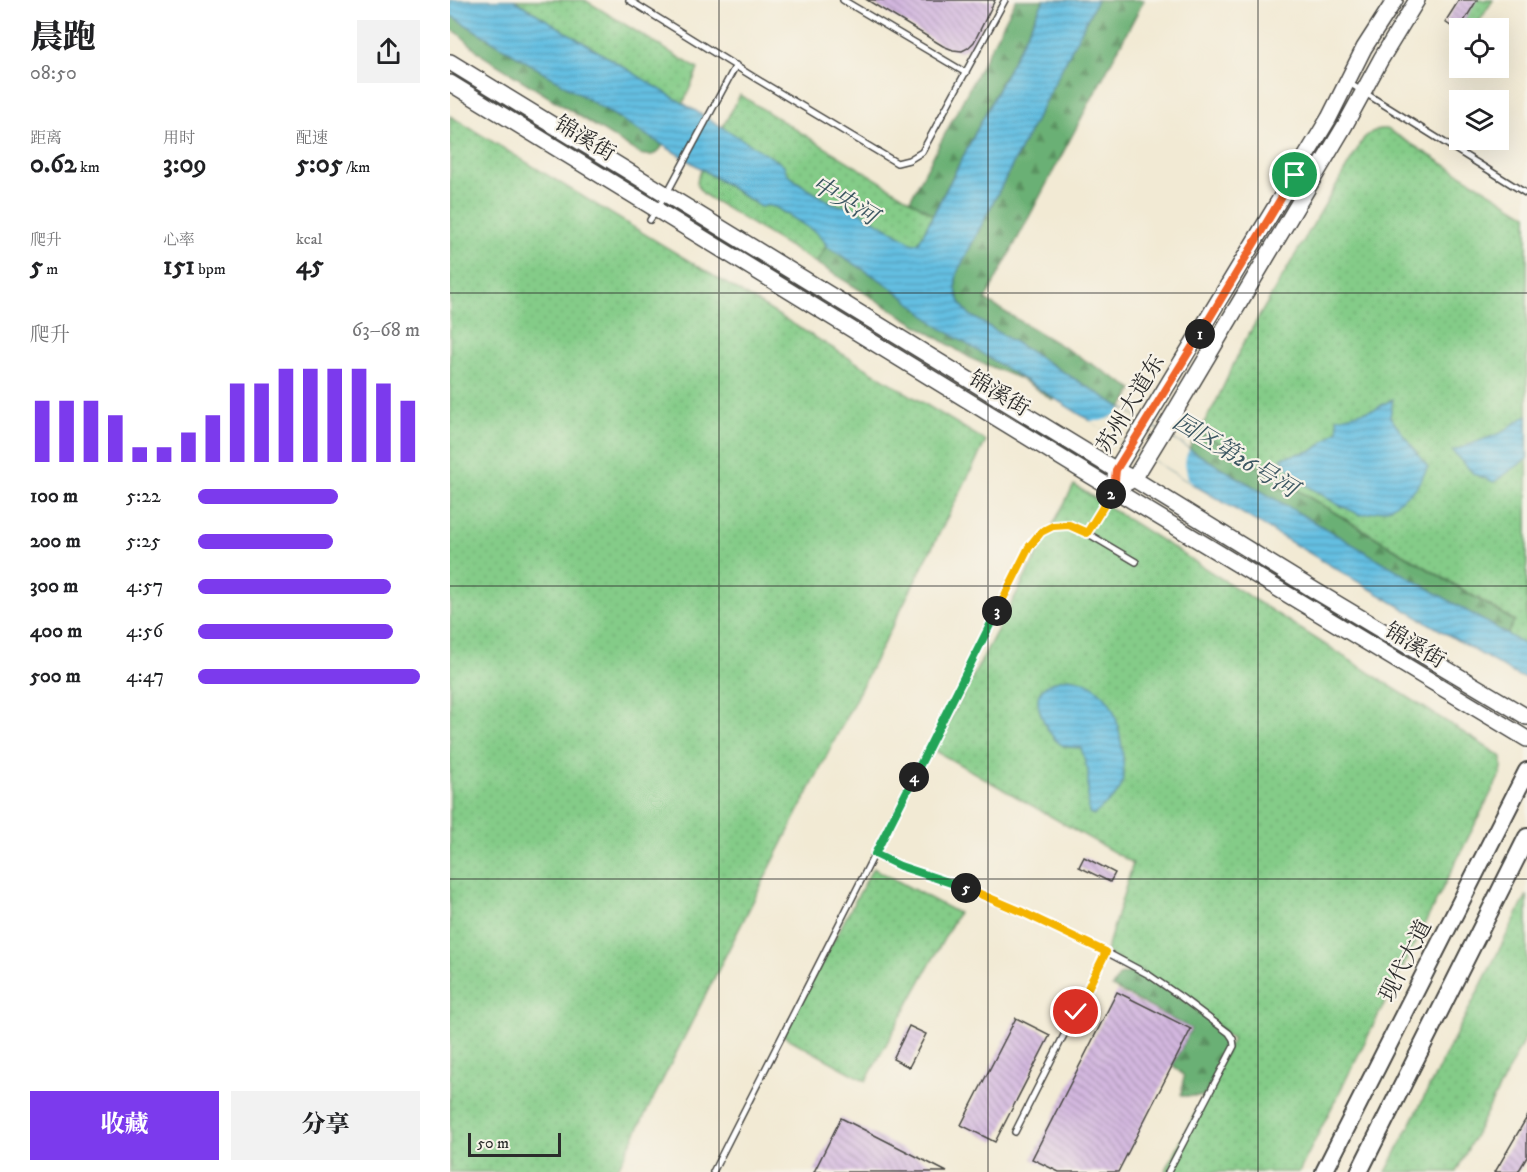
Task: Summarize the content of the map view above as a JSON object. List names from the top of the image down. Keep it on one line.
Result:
{"streets":{"main road":["锦溪街","苏州大道东","现代大道"]},"crossings":[["锦溪街","苏州大道东"]],"water":["中央河","园区第26号河"],"scale_bar":"50 m","page":{"heading":["晨跑","08:50"],"stats":[["距离","0.62 km"],["用时","3:09"],["配速","5:05 /km"],["爬升","5 m"],["心率","151 bpm"],["kcal","45"]],"chart":["爬升","63–68 m"],"pins":["1","2","3","4","5"],"list":[{"name":"100 m","note":"5:22"},{"name":"200 m","note":"5:25"},{"name":"300 m","note":"4:57"},{"name":"400 m","note":"4:56"},{"name":"500 m","note":"4:47"}],"buttons":["收藏","分享"],"scale":"50 m"}}
